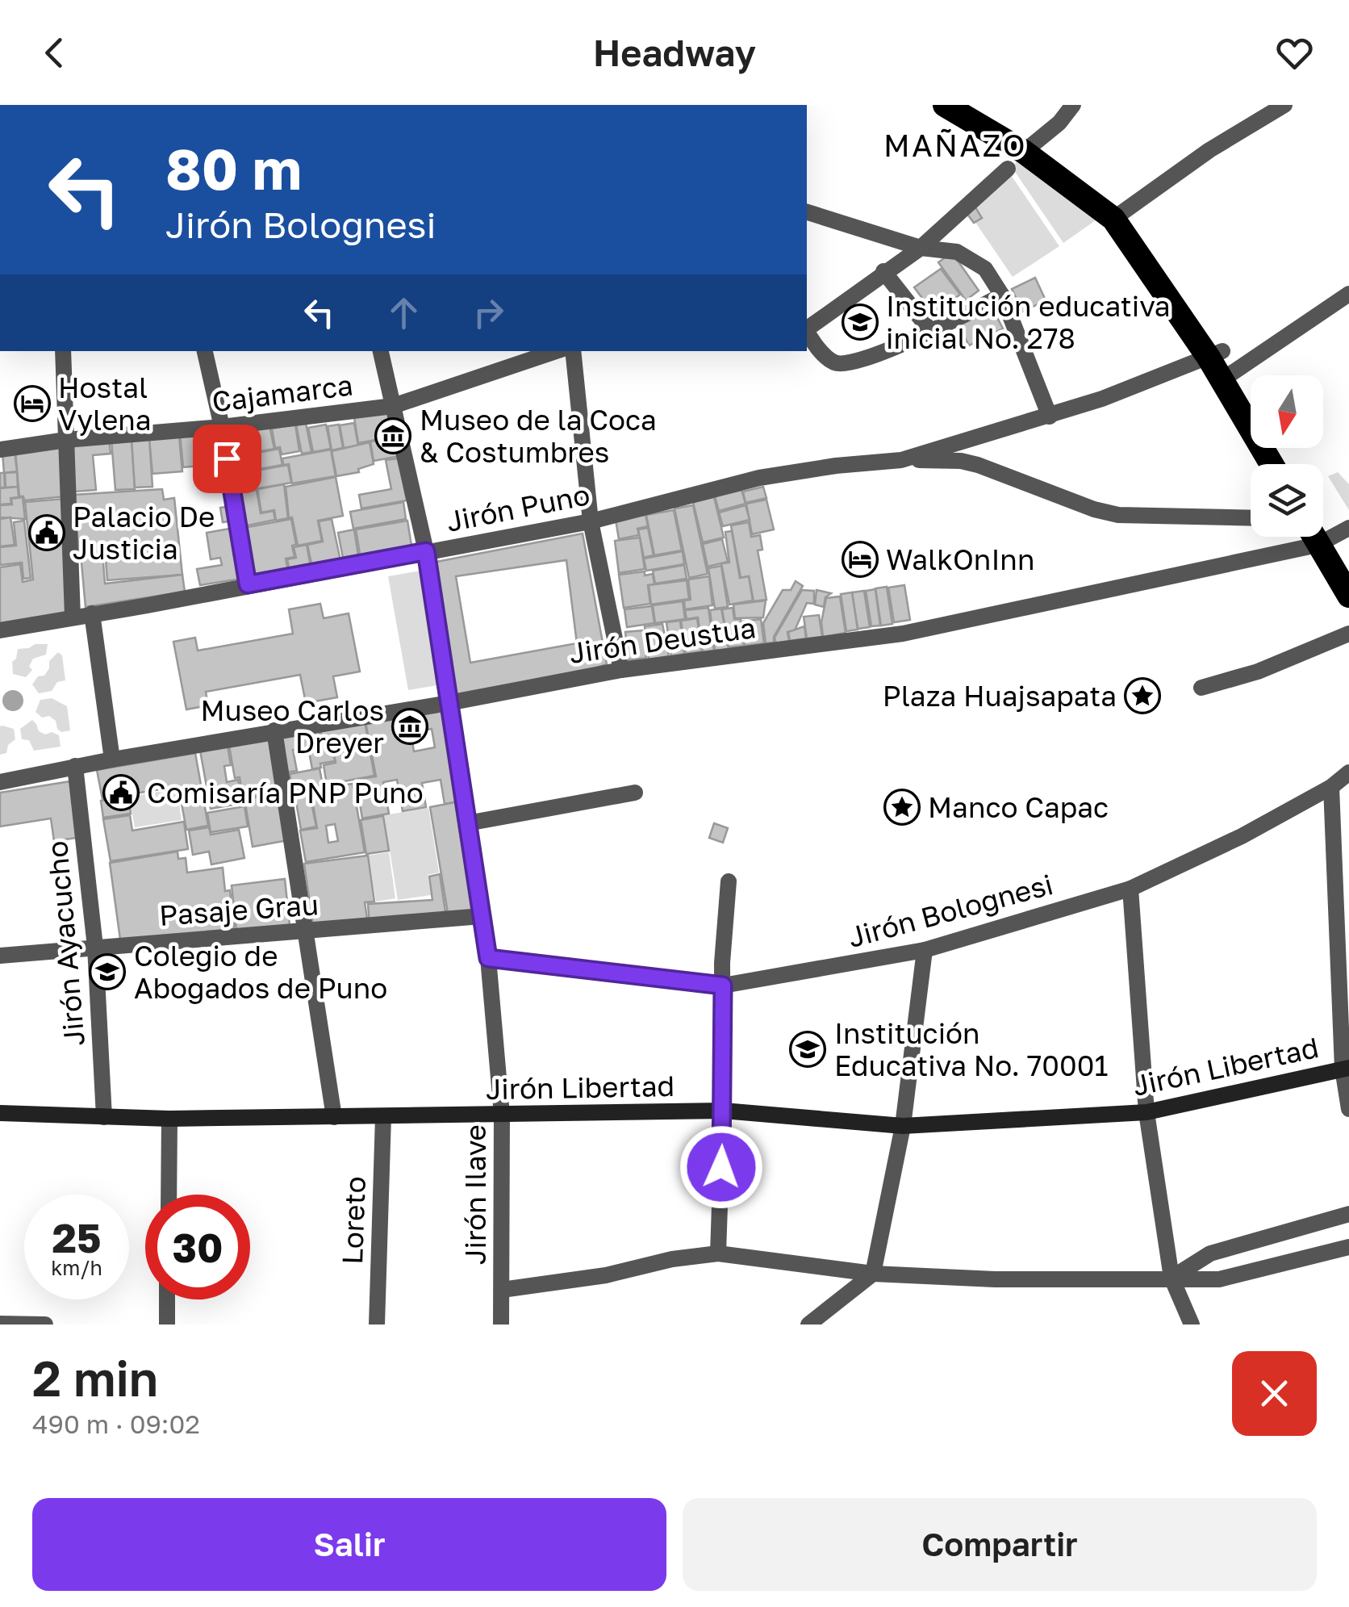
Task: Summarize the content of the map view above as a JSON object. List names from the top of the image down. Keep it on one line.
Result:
{"streets":{"street":["Cajamarca","Jirón Puno","Jirón Deustua","Pasaje Grau","Jirón Bolognesi","Jirón Ayacucho","Jirón Libertad","Jirón Ilave","Loreto"]},"crossings":[["Cajamarca","Jirón Ilave"],["Jirón Puno","Jirón Ilave"],["Jirón Deustua","Jirón Ayacucho"],["Jirón Deustua","Jirón Ilave"],["Pasaje Grau","Jirón Ayacucho"],["Pasaje Grau","Jirón Ilave"],["Jirón Bolognesi","Jirón Ilave"],["Jirón Ayacucho","Jirón Libertad"],["Jirón Libertad","Jirón Ilave"],["Jirón Libertad","Loreto"]],"districts":["MAÑAZO"],"places":{"school or university":["Institución educativa inicial No. 278","Colegio de Abogados de Puno","Institución Educativa No. 70001"],"hotel":["Hostal Vylena","WalkOnInn"],"museum":["Museo de la Coca & Costumbres","Museo Carlos Dreyer"],"public building":["Palacio De Justicia","Comisaría PNP Puno"],"place":["Plaza Huajsapata","Manco Capac"]},"north":"bottom","page":{"header":"Headway","turn":["80 m","Jirón Bolognesi"],"speed":"25 km/h","limit":"30","heading":["2 min","490 m · 09:02"],"buttons":["Salir","Compartir"]}}
